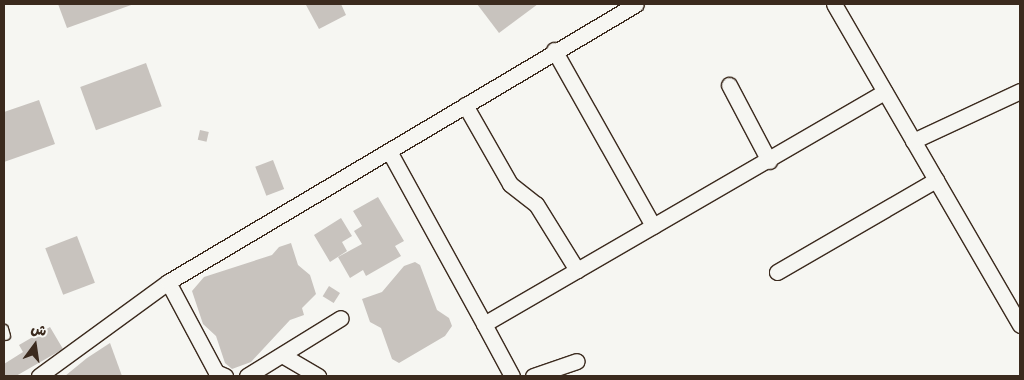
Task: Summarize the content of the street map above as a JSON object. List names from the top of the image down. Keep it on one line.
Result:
{"north":"top"}
